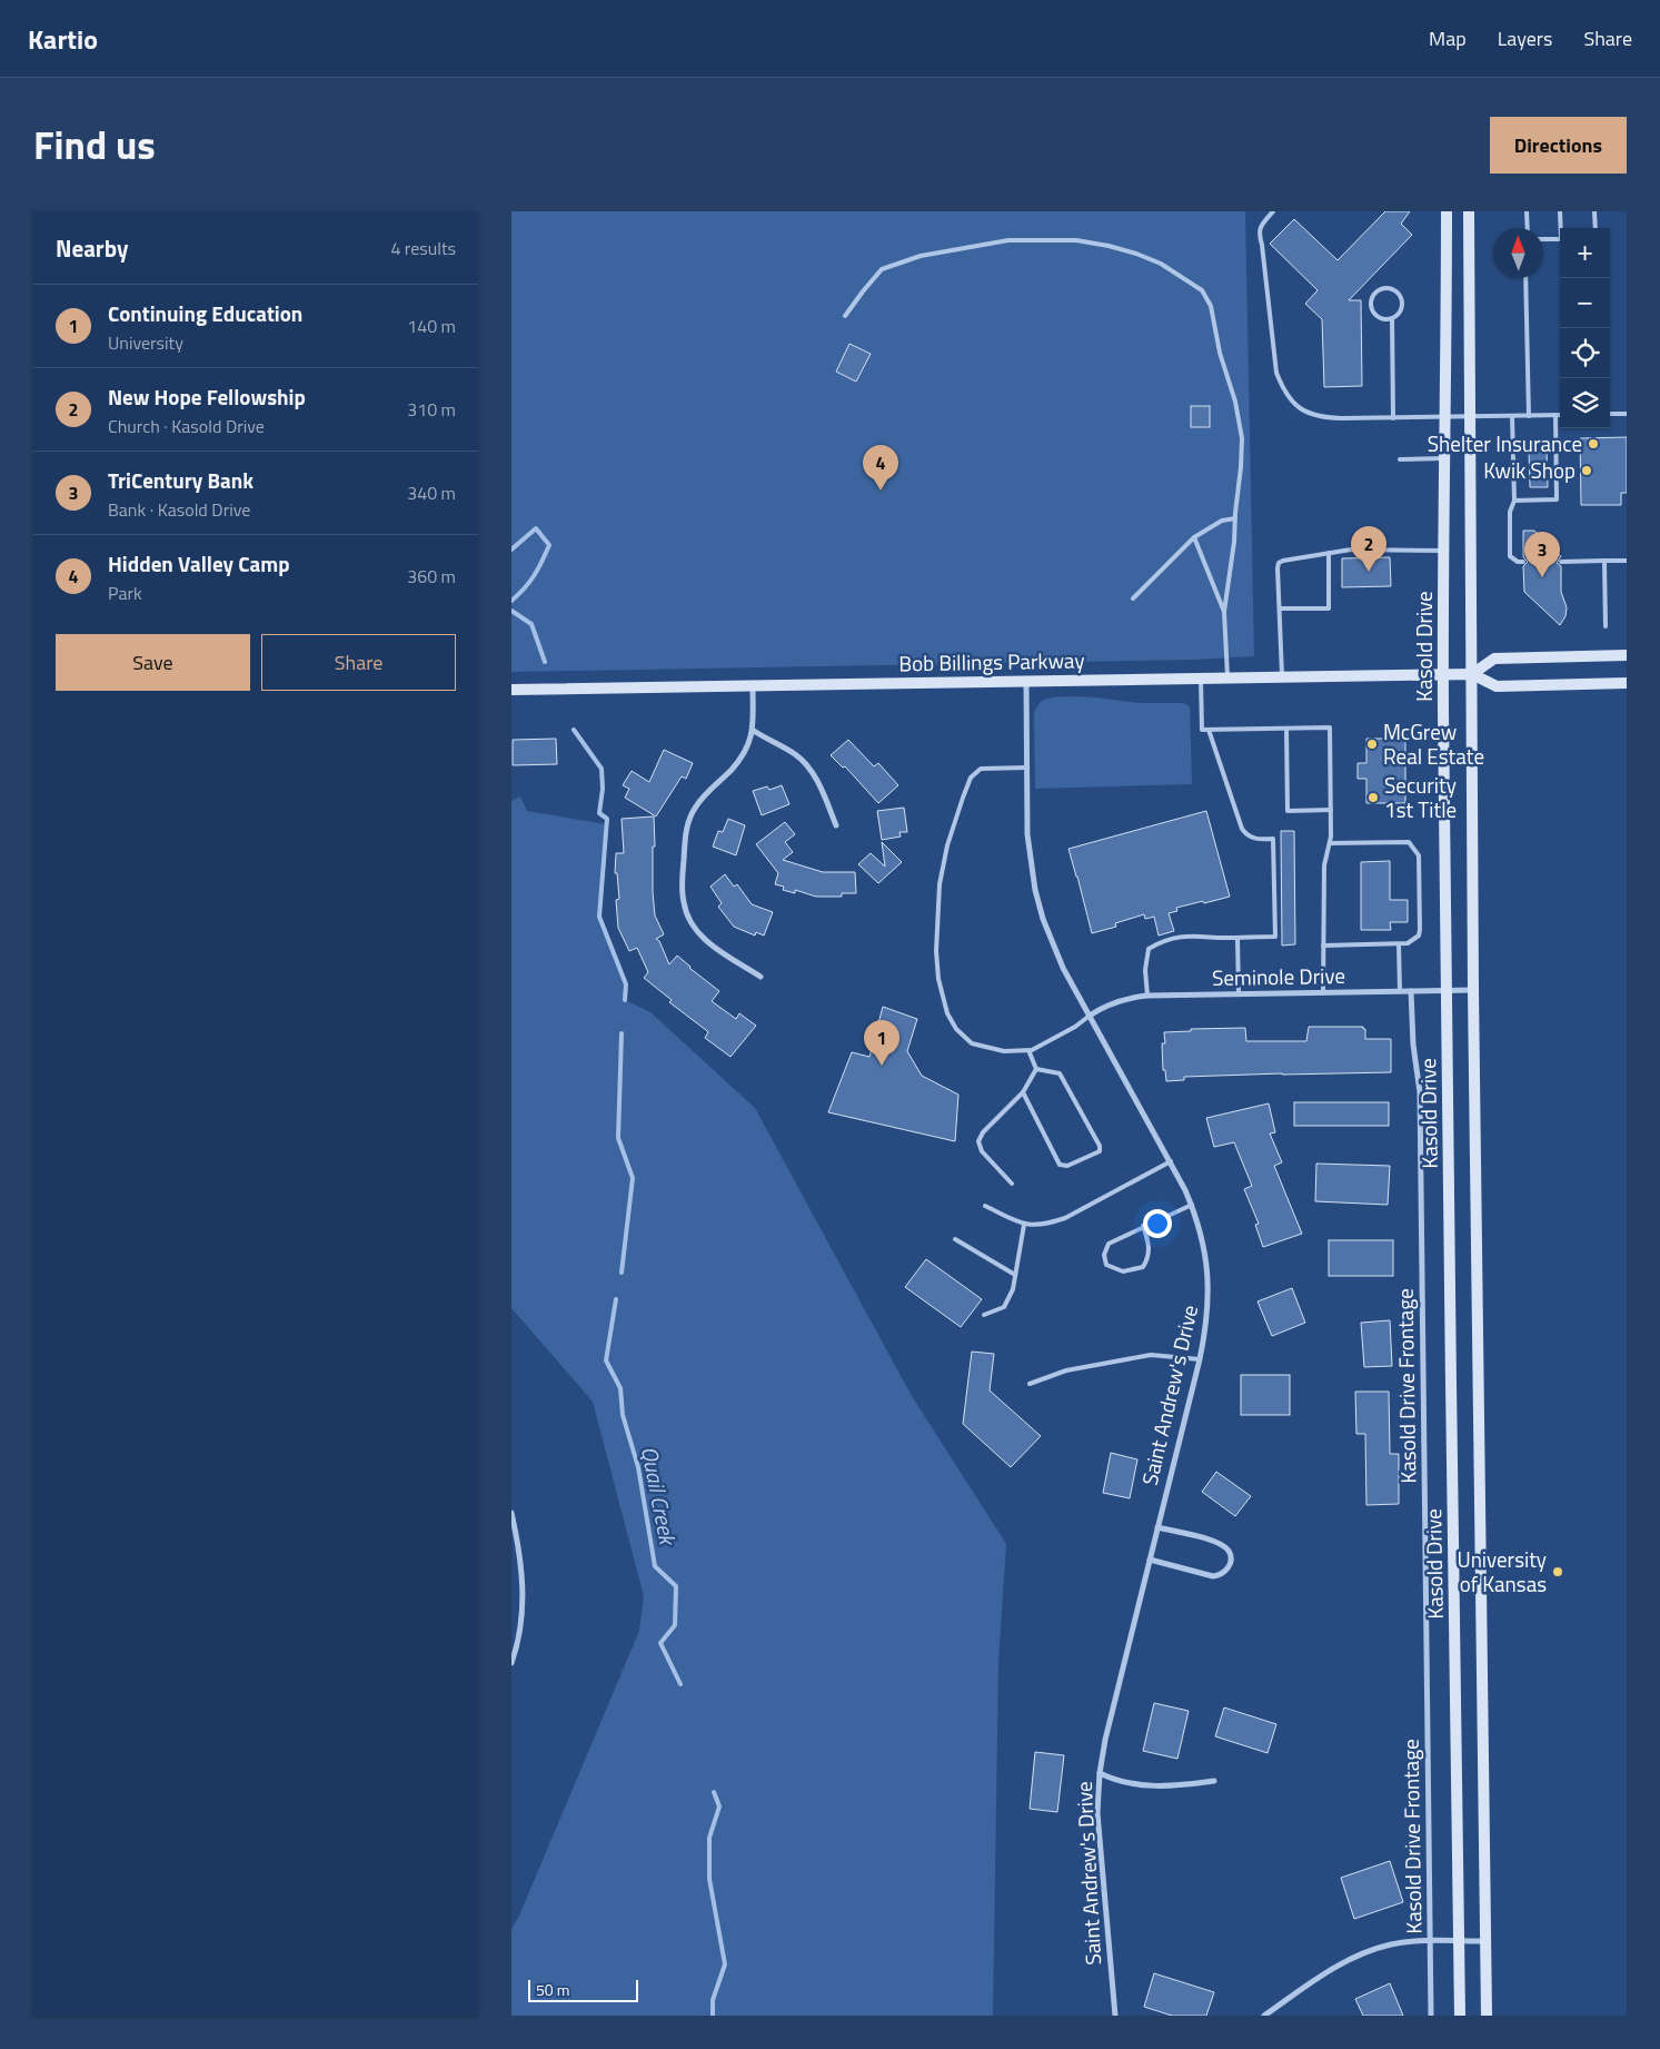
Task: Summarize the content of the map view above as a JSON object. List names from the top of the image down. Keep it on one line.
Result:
{"streets":{"main road":["Kasold Drive","Bob Billings Parkway"],"street":["Seminole Drive","Kasold Drive Frontage","Saint Andrew's Drive"]},"crossings":[["Kasold Drive","Bob Billings Parkway"],["Kasold Drive","Seminole Drive"],["Bob Billings Parkway","Saint Andrew's Drive"],["Seminole Drive","Kasold Drive Frontage"],["Seminole Drive","Saint Andrew's Drive"]],"water":["Quail Creek"],"places":["Shelter Insurance","Kwik Shop","McGrew Real Estate","Security 1st Title","University of Kansas"],"scale_bar":"50 m","north":"top","page":{"header":"Kartio","nav":["Map","Layers","Share"],"title":"Find us","buttons":["Directions",["Save","Share"]],"heading":["Nearby","4 results"],"map_buttons":["+","−"],"list":[{"mark":"1","name":"Continuing Education","note":"University","value":"140 m"},{"mark":"2","name":"New Hope Fellowship","note":"Church · Kasold Drive","value":"310 m"},{"mark":"3","name":"TriCentury Bank","note":"Bank · Kasold Drive","value":"340 m"},{"mark":"4","name":"Hidden Valley Camp","note":"Park","value":"360 m"}],"pins":["4","2","3","1"],"scale":"50 m"}}
